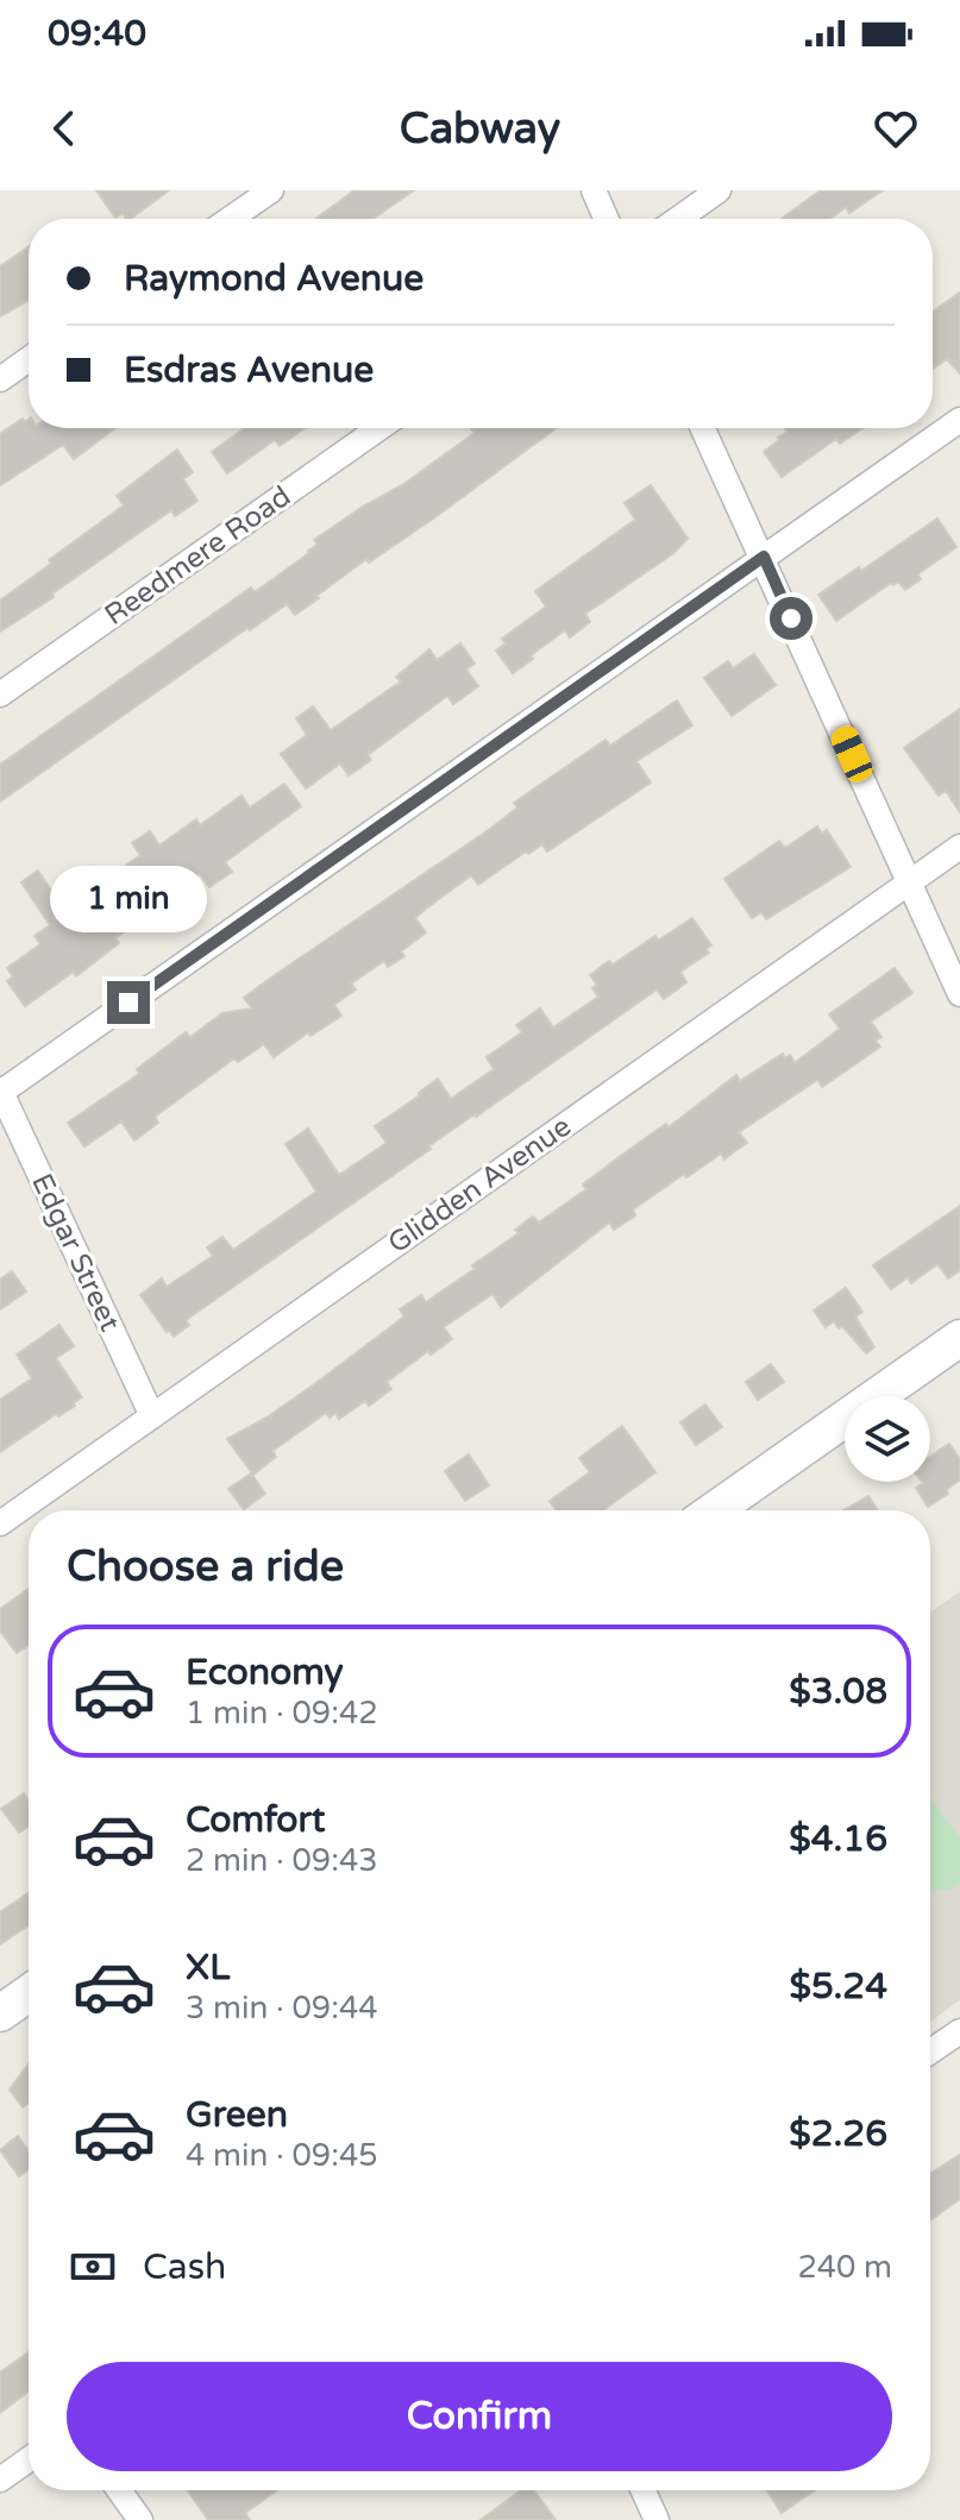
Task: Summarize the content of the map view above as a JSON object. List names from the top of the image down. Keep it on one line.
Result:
{"streets":{"street":["Reedmere Road","Glidden Avenue","Edgar Street"]},"crossings":[["Glidden Avenue","Edgar Street"]],"page":{"status":"09:40","header":"Cabway","banner":["Raymond Avenue","Esdras Avenue"],"bubble":"1 min","heading":"Choose a ride","list":[{"name":"Economy","note":"1 min · 09:42","value":"$3.08"},{"name":"Comfort","note":"2 min · 09:43","value":"$4.16"},{"name":"XL","note":"3 min · 09:44","value":"$5.24"},{"name":"Green","note":"4 min · 09:45","value":"$2.26"}],"pay":["Cash","240 m"],"buttons":"Confirm"}}
